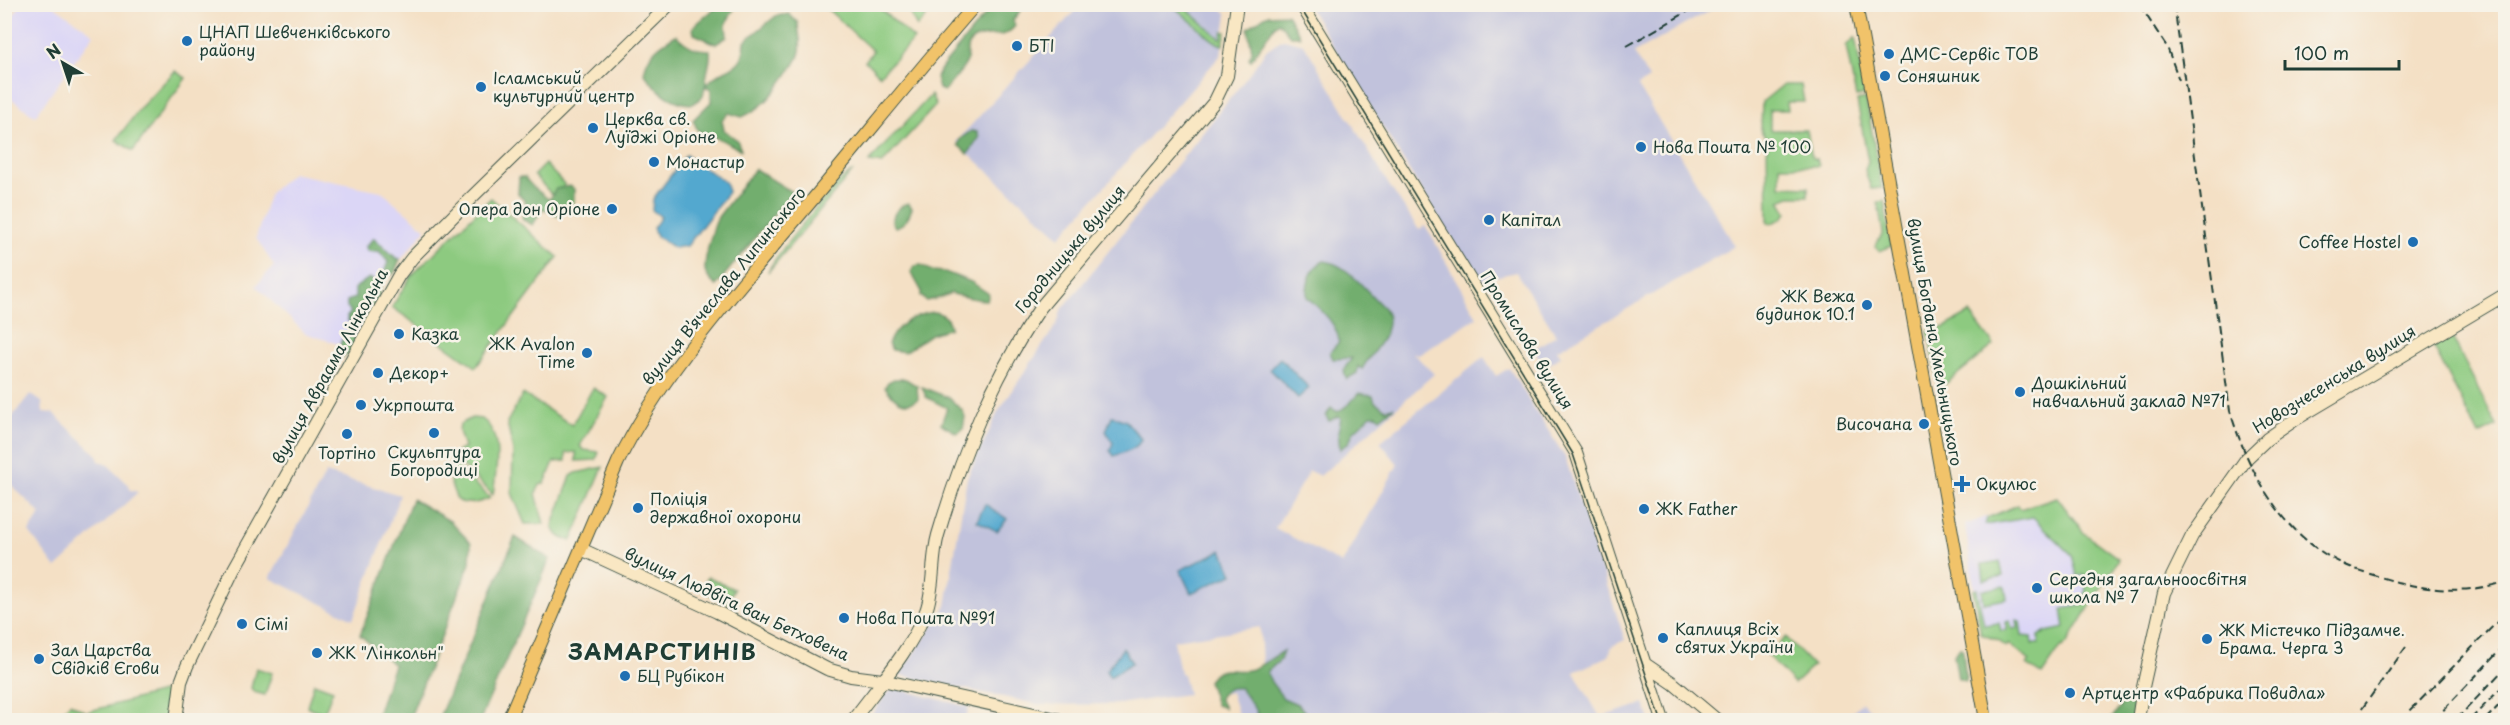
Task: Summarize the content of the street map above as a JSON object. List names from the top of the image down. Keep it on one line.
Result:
{"streets":{"main road":["вулиця Вʼячеслава Липинського","вулиця Богдана Хмельницького"],"street":["Городницька вулиця","Промислова вулиця","вулиця Авраама Лінкольна","Новознесенська вулиця","вулиця Людвіга ван Бетховена"]},"crossings":[["Городницька вулиця","вулиця Людвіга ван Бетховена"],["вулиця Вʼячеслава Липинського","вулиця Людвіга ван Бетховена"]],"districts":["ЗАМАРСТИНІВ"],"places":{"other":["ЦНАП Шевченківського району","БТІ","ДМС-Сервіс ТОВ","Соняшник","Ісламський культурний центр","Церква св. Луїджі Оріоне","Нова Пошта № 100","Монастир","Опера дон Оріоне","Капітал","Coffee Hostel","ЖК Вежа будинок 10.1","Казка","ЖК Avalon Time","Декор+","Дошкільний навчальний заклад №71","Укрпошта","Височана","Скульптура Богородиці","Тортіно","Поліція державної охорони","ЖК Father","Середня загальноосвітня школа № 7","Нова Пошта №91","Сімі","Каплиця Всіх святих України","ЖК Містечко Підзамче. Брама. Черга 3","ЖК \"Лінкольн\"","Зал Царства Свідків Єгови","БЦ Рубікон","Артцентр «Фабрика Повидла»"],"health":["Окулюс"]},"scale_bar":"100 m","north":"top left"}
